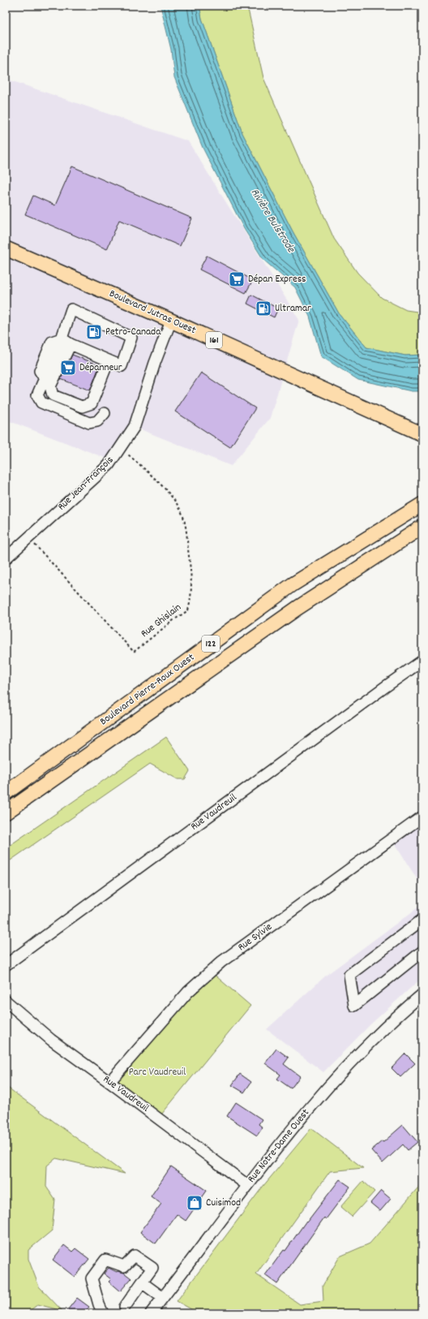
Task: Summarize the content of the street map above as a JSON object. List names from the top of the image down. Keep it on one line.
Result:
{"streets":{"main road":["Boulevard Jutras Ouest","161","122","Boulevard Pierre-Roux Ouest"],"street":["Rue Jean-François","Rue Vaudreuil","Rue Sylvie","Rue Notre-Dame Ouest"],"path":["Rue Ghislain"]},"crossings":[["Boulevard Jutras Ouest","Rue Jean-François"],["Rue Jean-François","Rue Ghislain"],["Rue Vaudreuil","Rue Sylvie"],["Rue Vaudreuil","Rue Notre-Dame Ouest"]],"water":["Rivière Bulstrode"],"parks":["Parc Vaudreuil"],"places":{"supermarket":["Dépan Express","Dépanneur"],"fuel station":["Ultramar","Petro-Canada"],"shop":["Cuisimod"]}}
